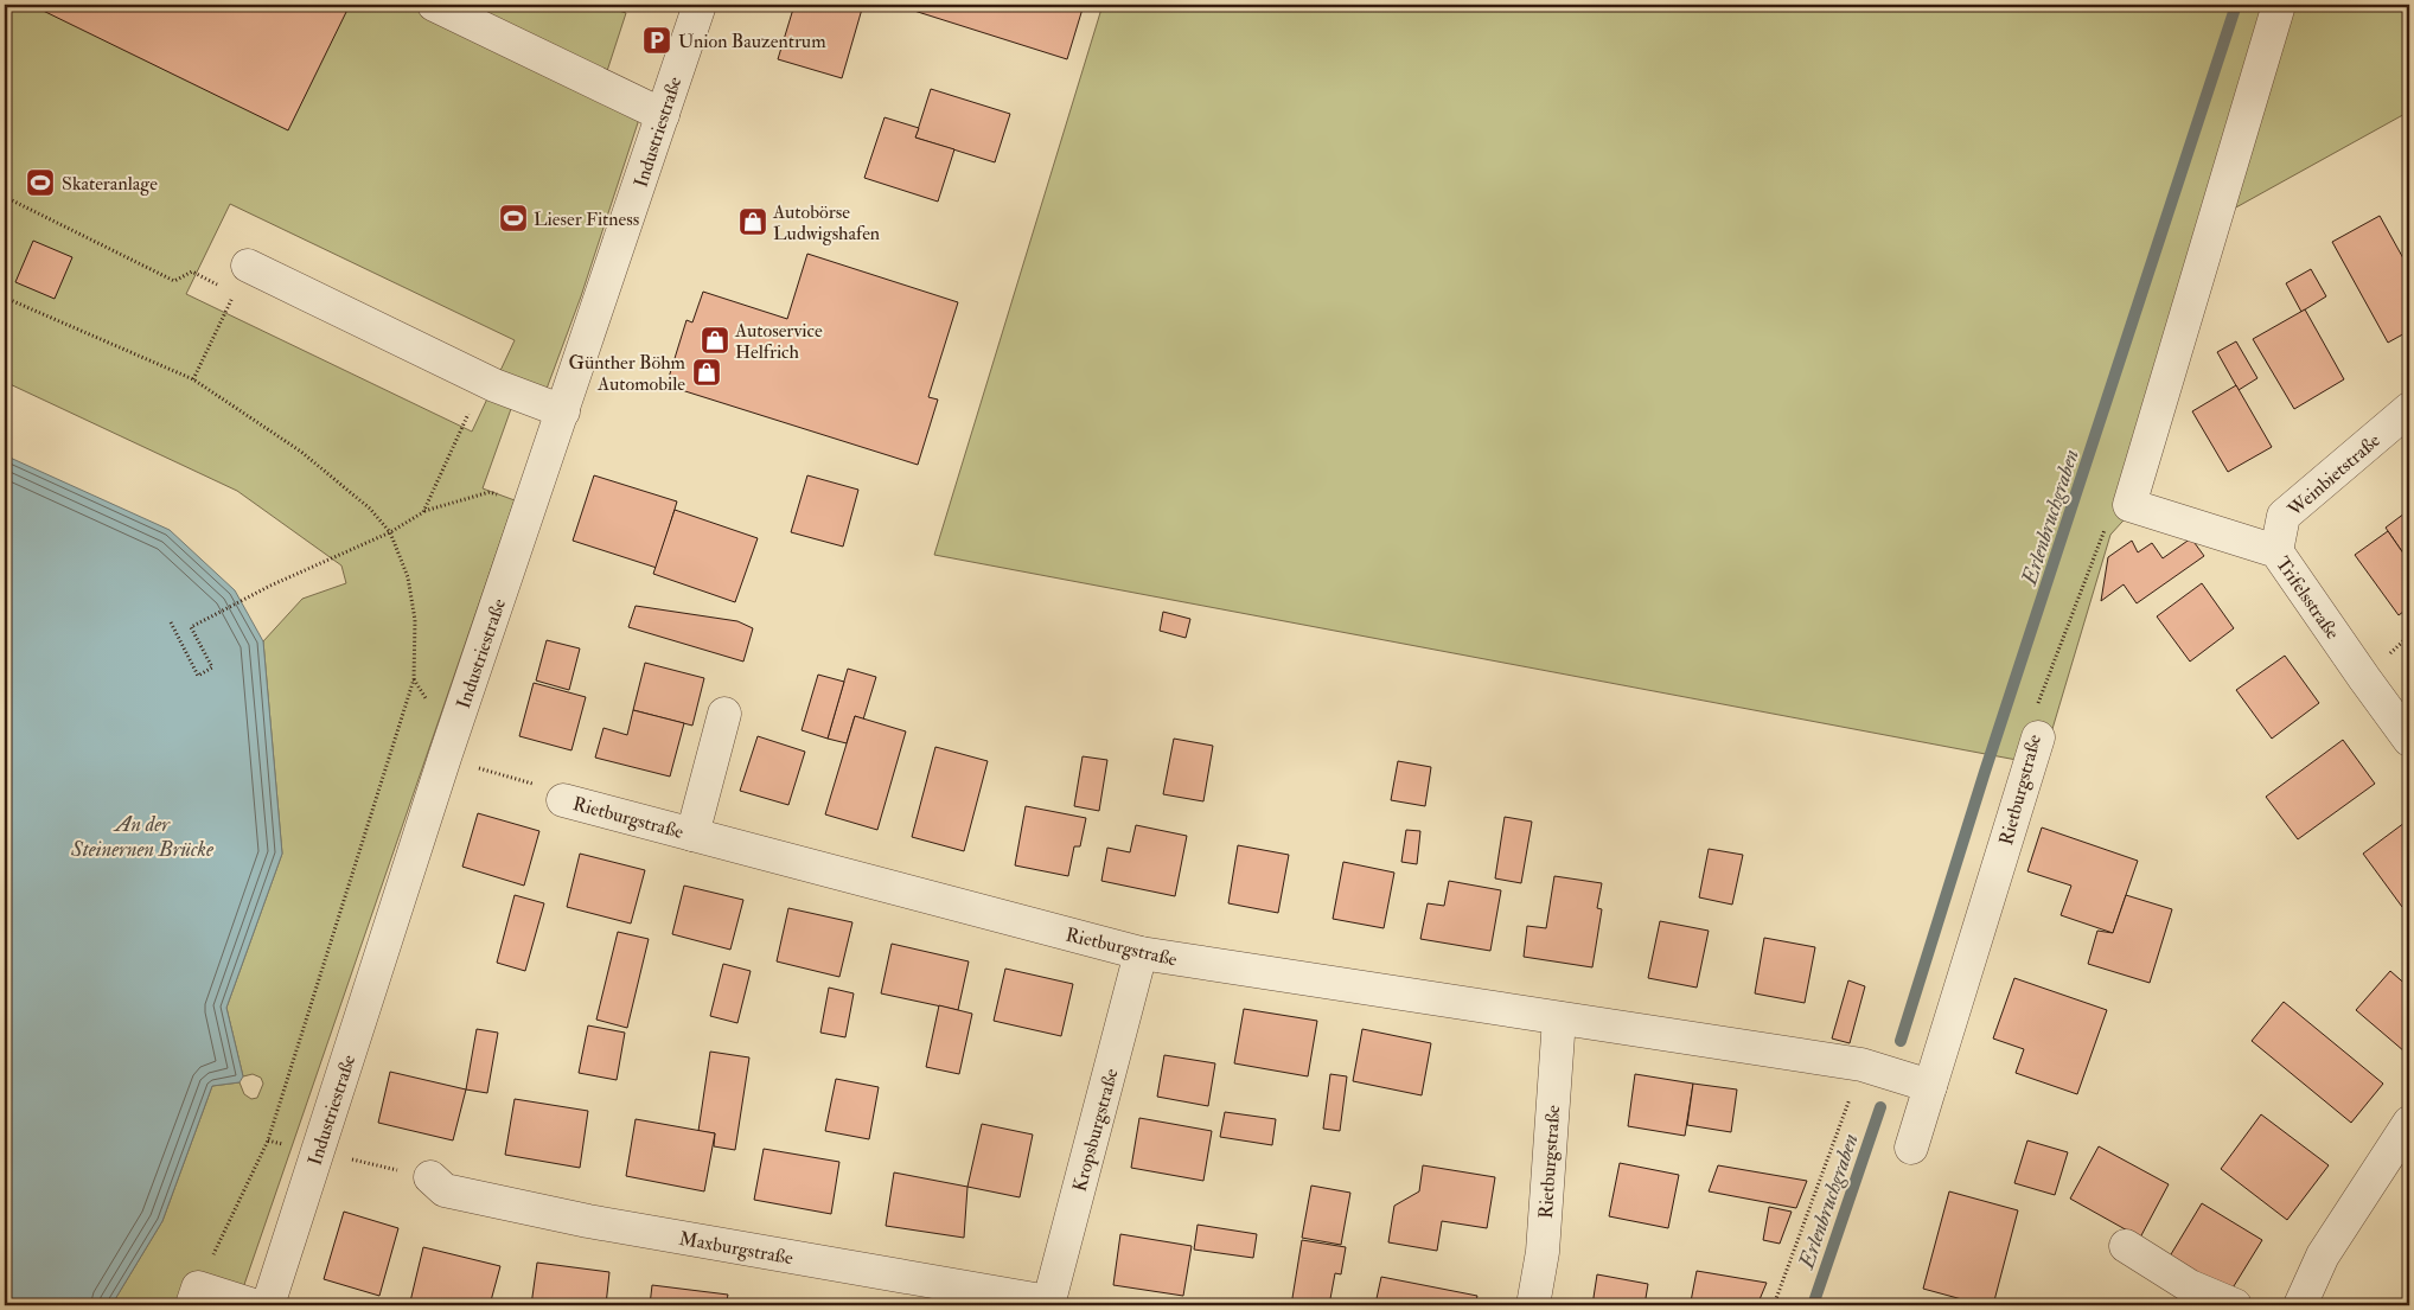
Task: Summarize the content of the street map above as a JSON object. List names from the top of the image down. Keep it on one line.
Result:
{"streets":{"street":["Industriestraße","Weinbietstraße","Trifelsstraße","Rietburgstraße","Kropsburgstraße","Maxburgstraße"]},"crossings":[["Weinbietstraße","Trifelsstraße"],["Trifelsstraße","Rietburgstraße"],["Rietburgstraße","Kropsburgstraße"],["Kropsburgstraße","Maxburgstraße"]],"water":["Erlenbruchgraben","An der Steinernen Brücke"],"places":{"parking":["Union Bauzentrum"],"sports":["Skateranlage","Lieser Fitness"],"shop":["Autobörse Ludwigshafen","Autoservice Helfrich","Günther Böhm Automobile"]}}
